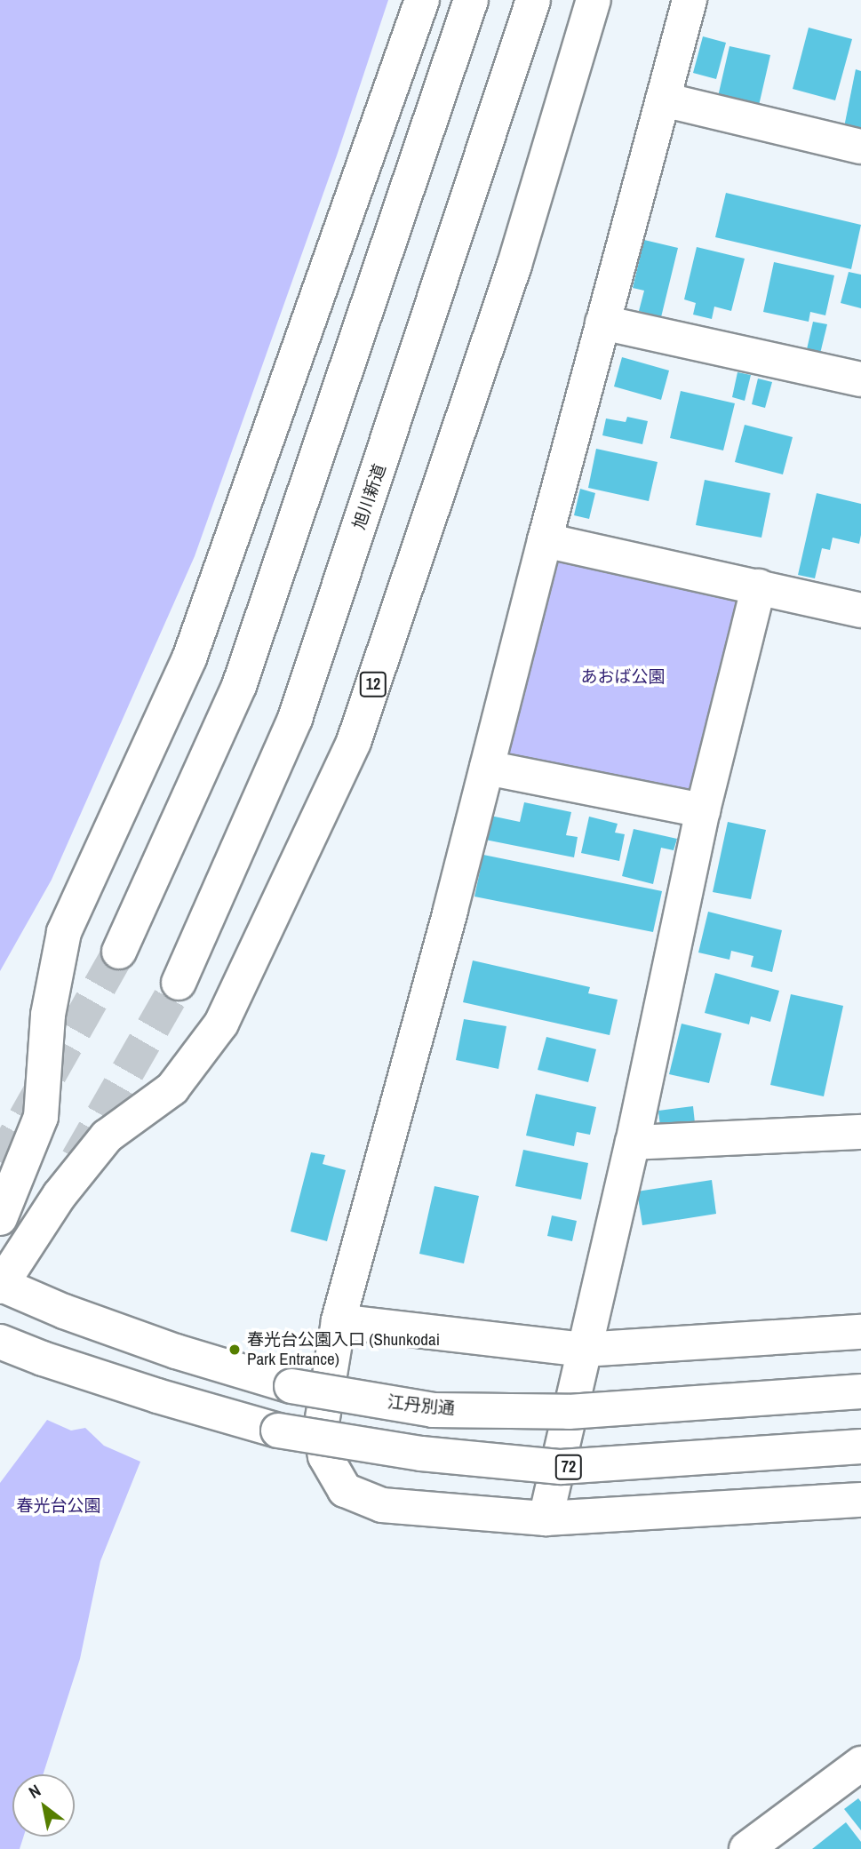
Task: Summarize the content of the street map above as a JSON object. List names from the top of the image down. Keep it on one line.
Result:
{"streets":{"main road":["旭川新道","12","江丹別通","72"]},"crossings":[["12","江丹別通"]],"parks":["あおば公園","春光台公園"],"places":["春光台公園入口 (Shunkodai Park Entrance)"],"north":"top left"}
